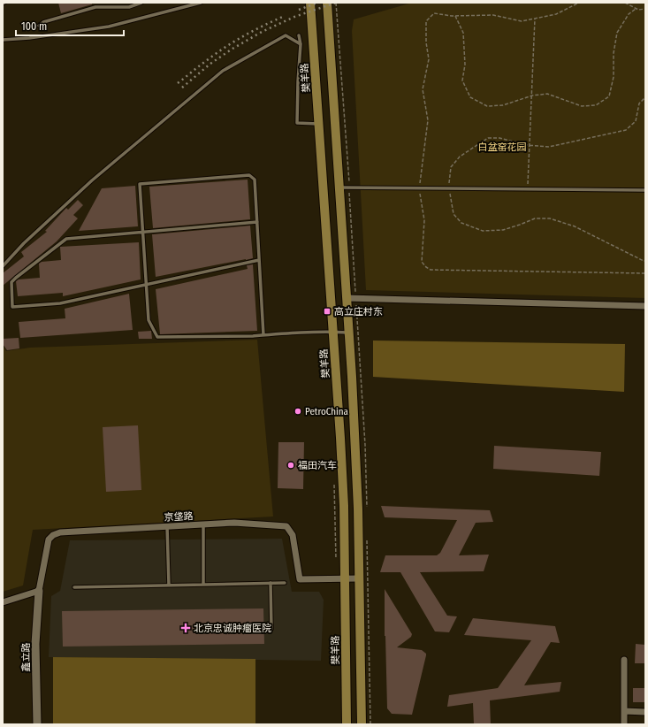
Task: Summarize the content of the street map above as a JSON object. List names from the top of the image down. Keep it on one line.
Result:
{"streets":{"main road":["樊羊路"],"street":["京垡路","鑫立路"]},"crossings":[["樊羊路","京垡路"],["京垡路","鑫立路"]],"parks":["白盆窑花园"],"places":{"transit":["高立庄村东"],"other":["PetroChina","福田汽车"],"health":["北京忠诚肿瘤医院"]},"scale_bar":"100 m"}
